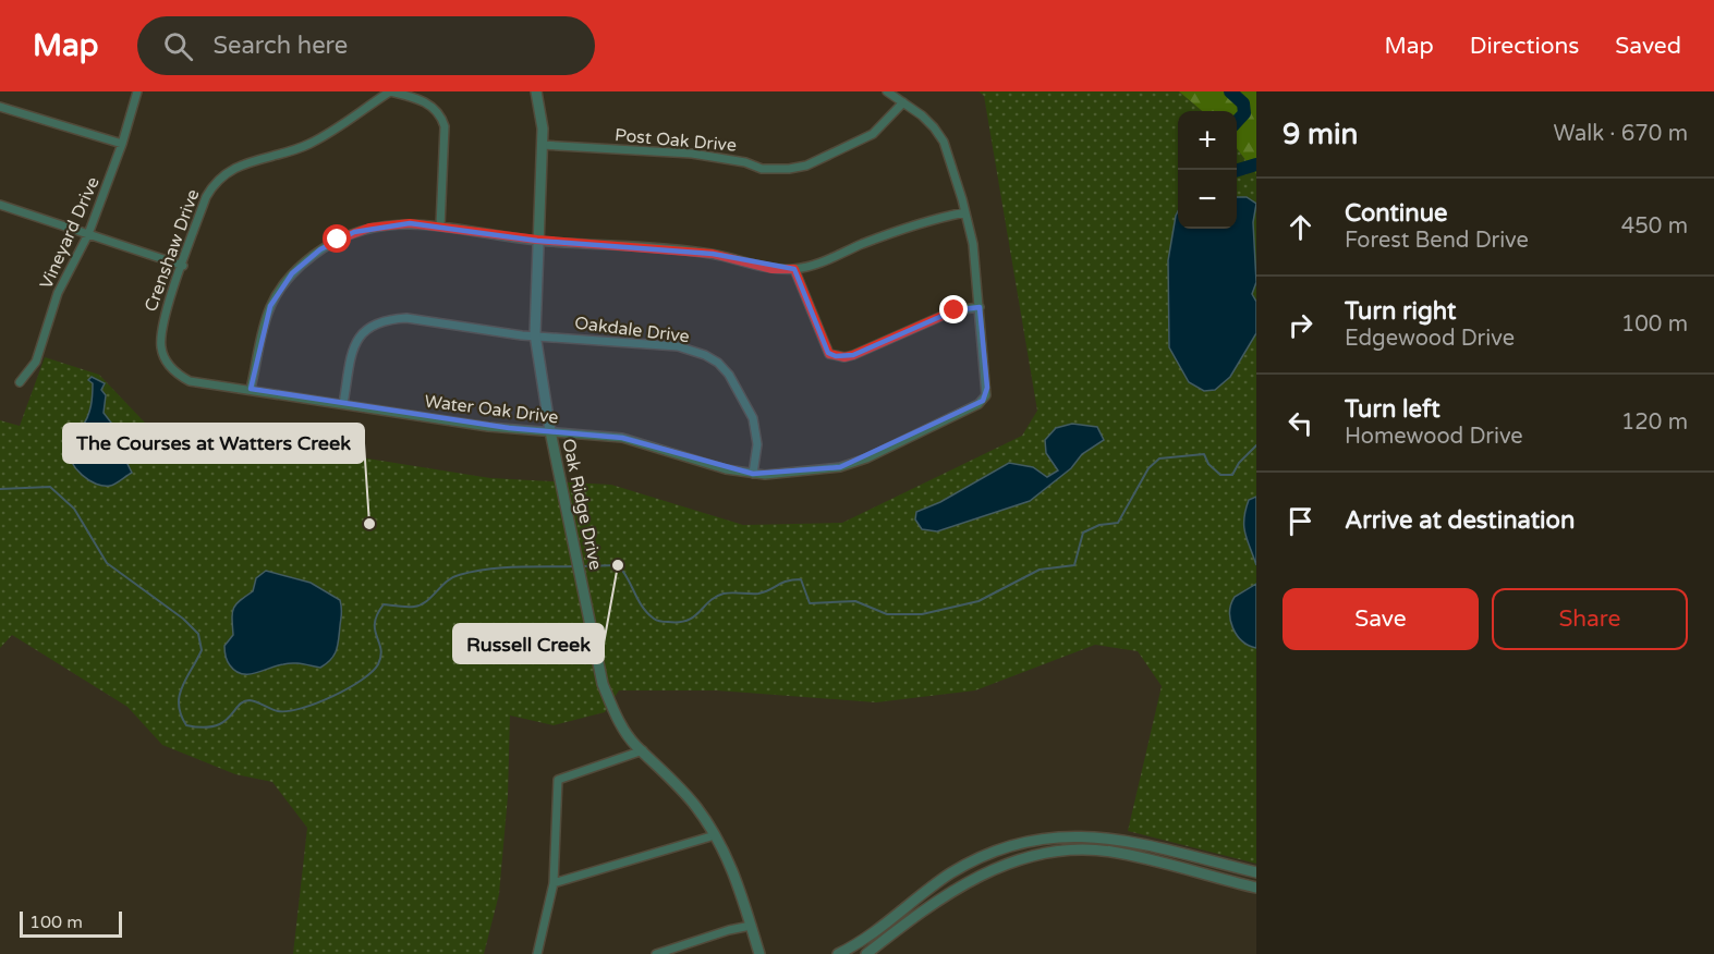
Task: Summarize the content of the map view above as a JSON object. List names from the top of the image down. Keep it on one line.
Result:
{"streets":{"street":["Post Oak Drive","Vineyard Drive","Crenshaw Drive","Oakdale Drive","Water Oak Drive","Oak Ridge Drive"]},"crossings":[["Post Oak Drive","Oak Ridge Drive"],["Crenshaw Drive","Water Oak Drive"],["Oakdale Drive","Water Oak Drive"],["Oakdale Drive","Oak Ridge Drive"],["Water Oak Drive","Oak Ridge Drive"]],"places":["The Courses at Watters Creek","Russell Creek"],"scale_bar":"100 m","page":{"header":"Map","search":"Search here","nav":["Map","Directions","Saved"],"heading":["9 min","Walk · 670 m"],"map_buttons":["+","−"],"list":[["Continue","Forest Bend Drive","450 m"],["Turn right","Edgewood Drive","100 m"],["Turn left","Homewood Drive","120 m"],"Arrive at destination"],"buttons":["Save","Share"],"scale":"100 m"}}
